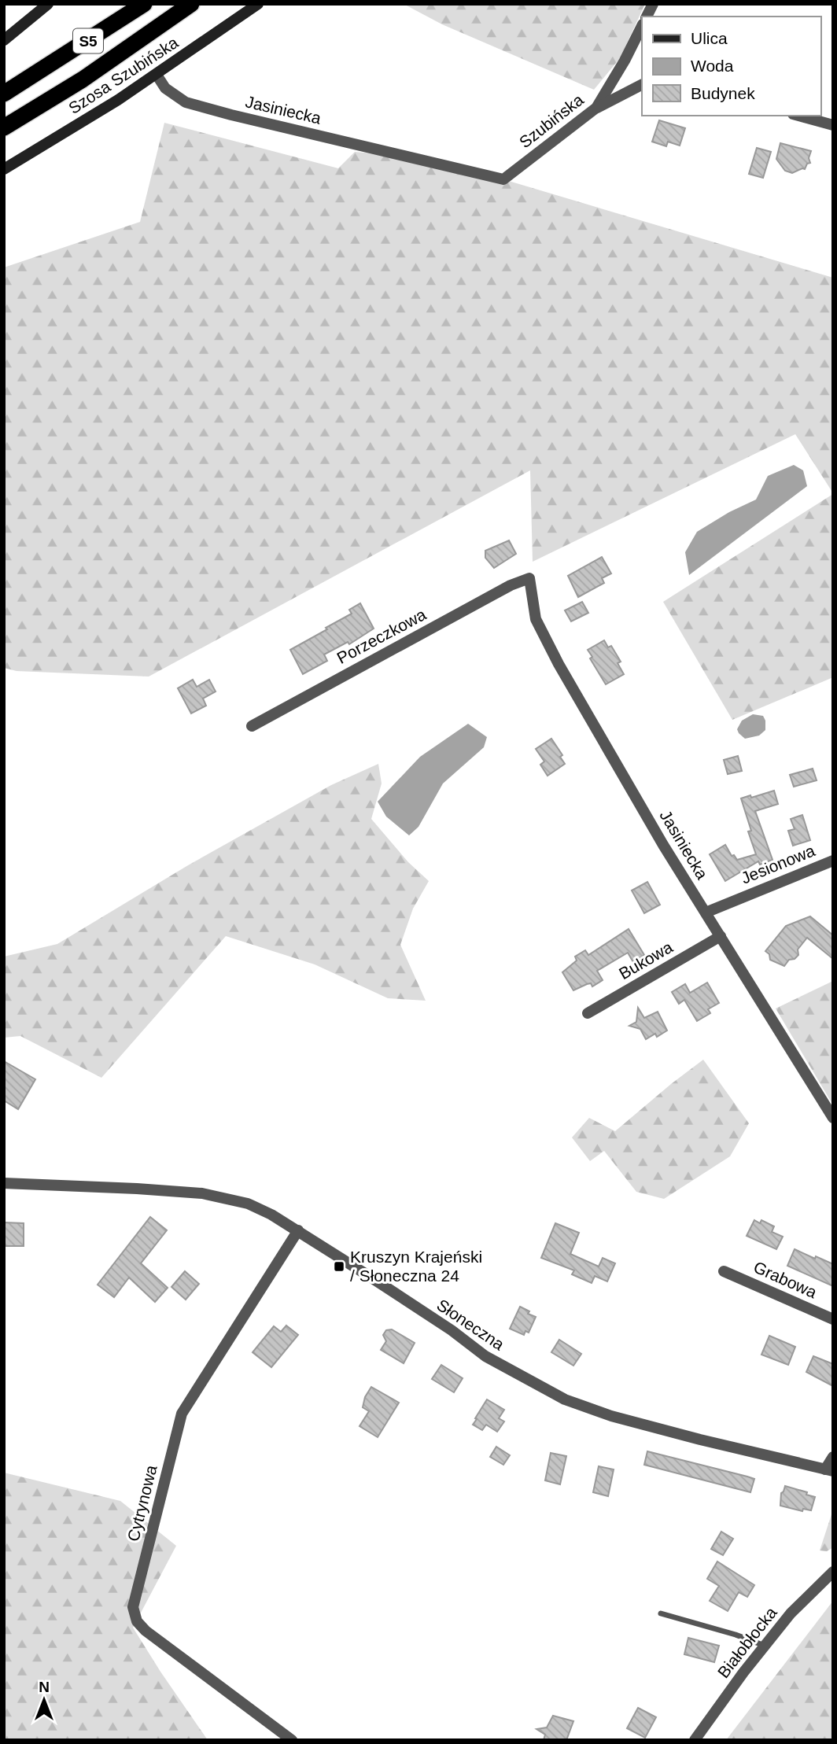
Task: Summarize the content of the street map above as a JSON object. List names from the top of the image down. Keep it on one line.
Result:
{"streets":{"highway":["S5"],"street":["Szosa Szubińska","Jasiniecka","Szubińska","Porzeczkowa","Jesionowa","Bukowa","Grabowa","Słoneczna","Cytrynowa","Białobłocka"]},"crossings":[["Szosa Szubińska","Jasiniecka"],["Jasiniecka","Szubińska"],["Jasiniecka","Porzeczkowa"],["Jasiniecka","Jesionowa"],["Jasiniecka","Bukowa"],["Słoneczna","Cytrynowa"]],"places":{"transit":["Kruszyn Krajeński / Słoneczna 24"]},"legend":["Ulica","Woda","Budynek"],"north":"top"}
